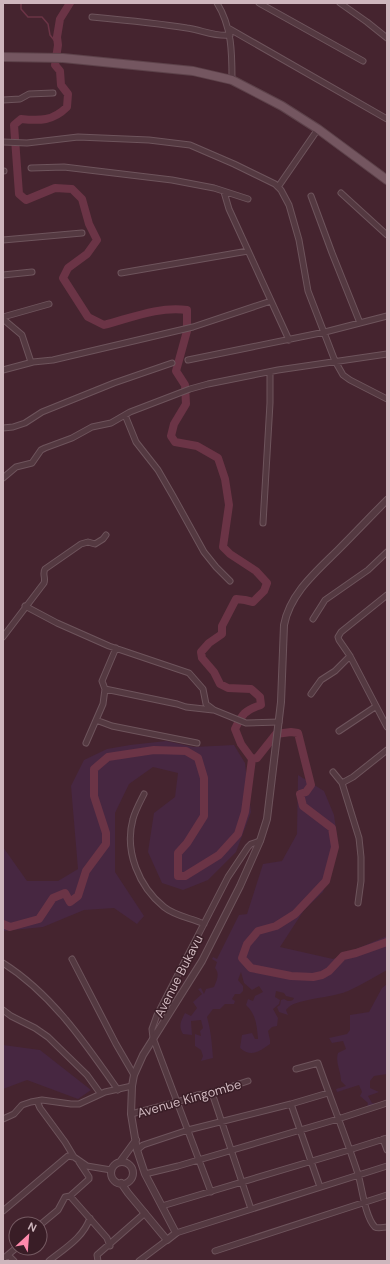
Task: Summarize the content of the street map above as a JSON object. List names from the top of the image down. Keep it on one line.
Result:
{"streets":{"street":["Avenue Bukavu","Avenue Kingombe"]},"crossings":[["Avenue Bukavu","Avenue Kingombe"]],"north":"top right"}
